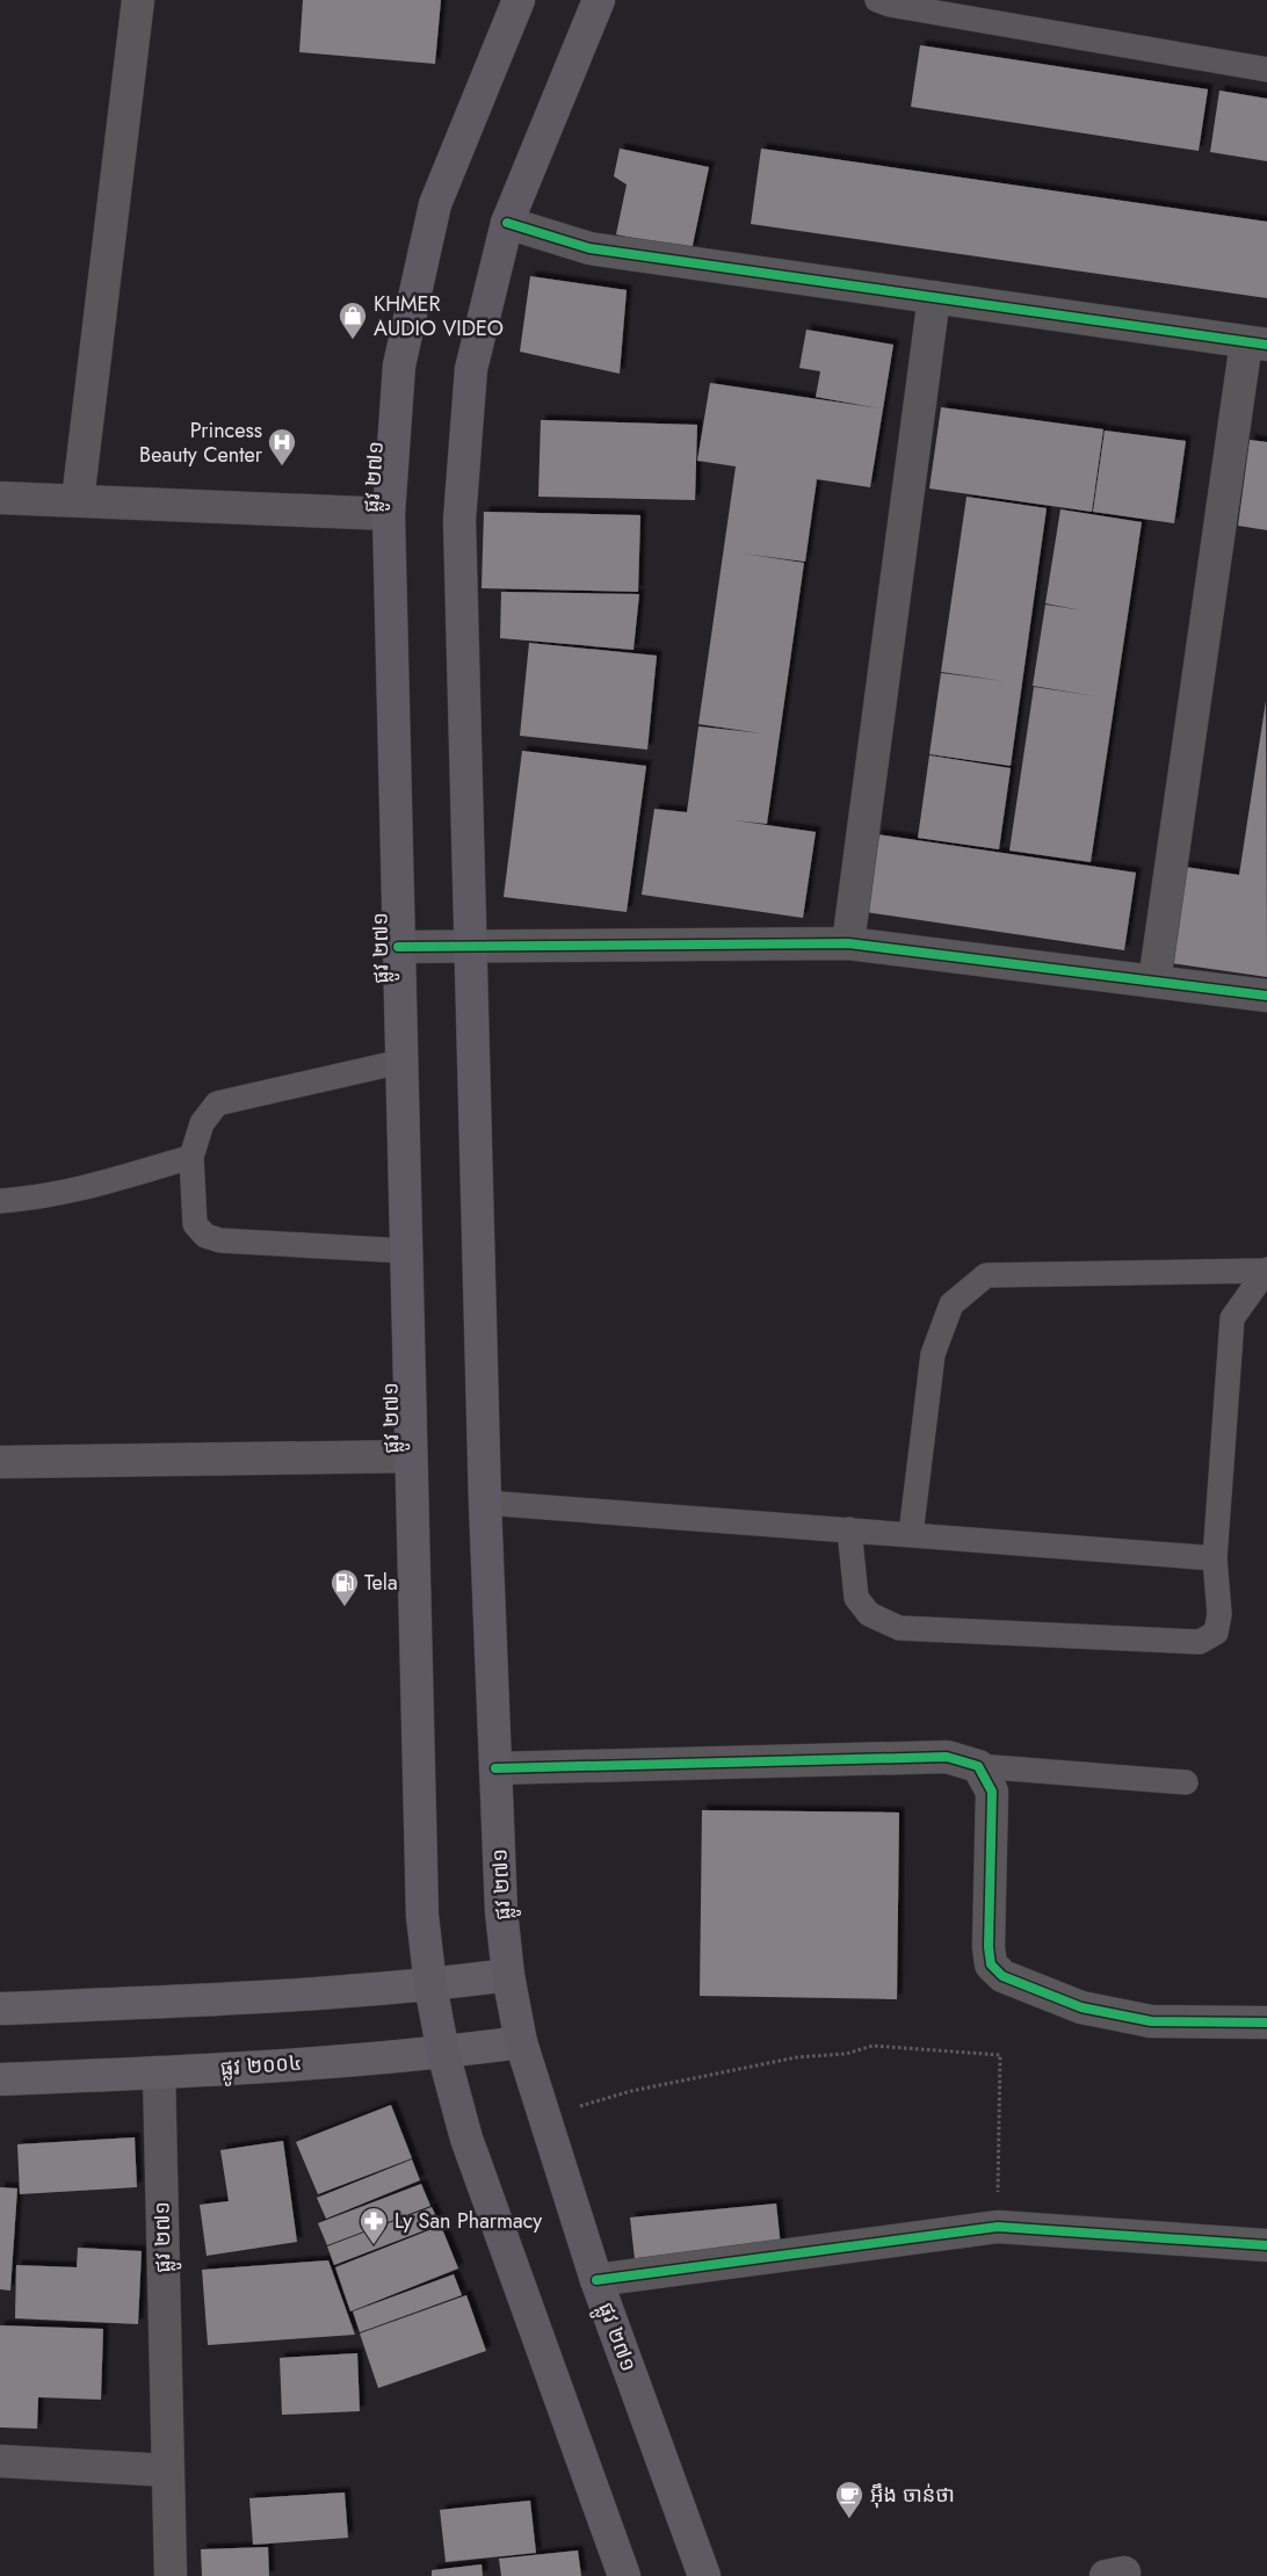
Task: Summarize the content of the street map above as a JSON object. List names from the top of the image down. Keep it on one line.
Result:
{"streets":{"main road":["ផ្លូវ ២៧១","ផ្លូវ ២០០៤"]},"crossings":[["ផ្លូវ ២៧១","ផ្លូវ ២០០៤"]],"places":{"shop":["KHMER AUDIO VIDEO"],"hospital":["Princess Beauty Center"],"fuel station":["Tela"],"pharmacy":["Ly San Pharmacy"],"cafe":["អ៊ឹង ចាន់ថា"]}}
